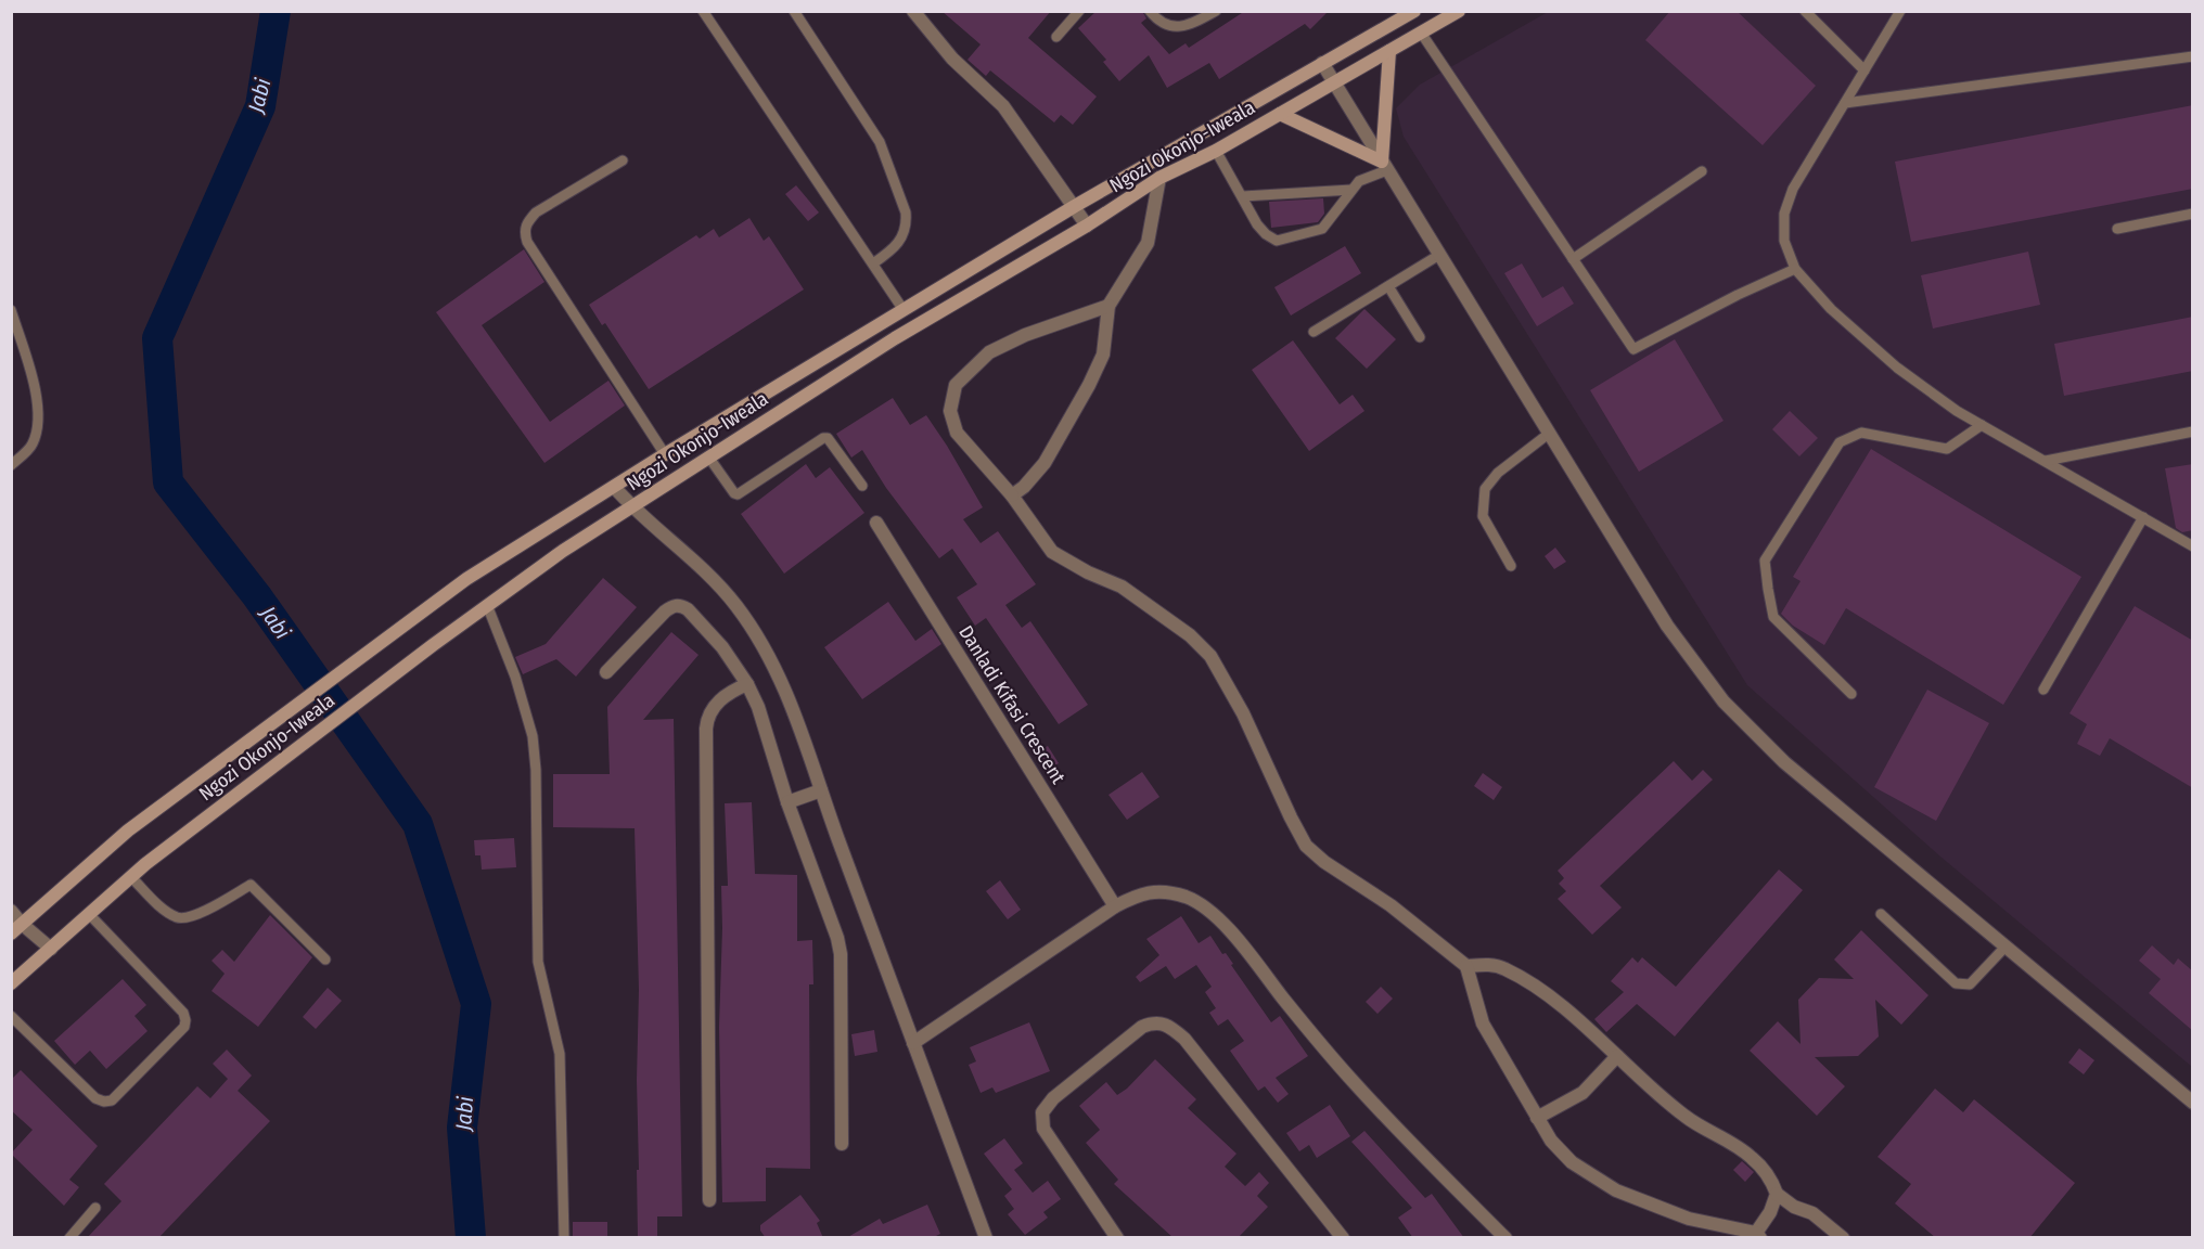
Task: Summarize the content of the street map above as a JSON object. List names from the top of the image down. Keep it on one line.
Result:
{"streets":{"street":["Ngozi Okonjo-Iweala","Danladi Kifasi Crescent"]},"water":["Jabi"]}
